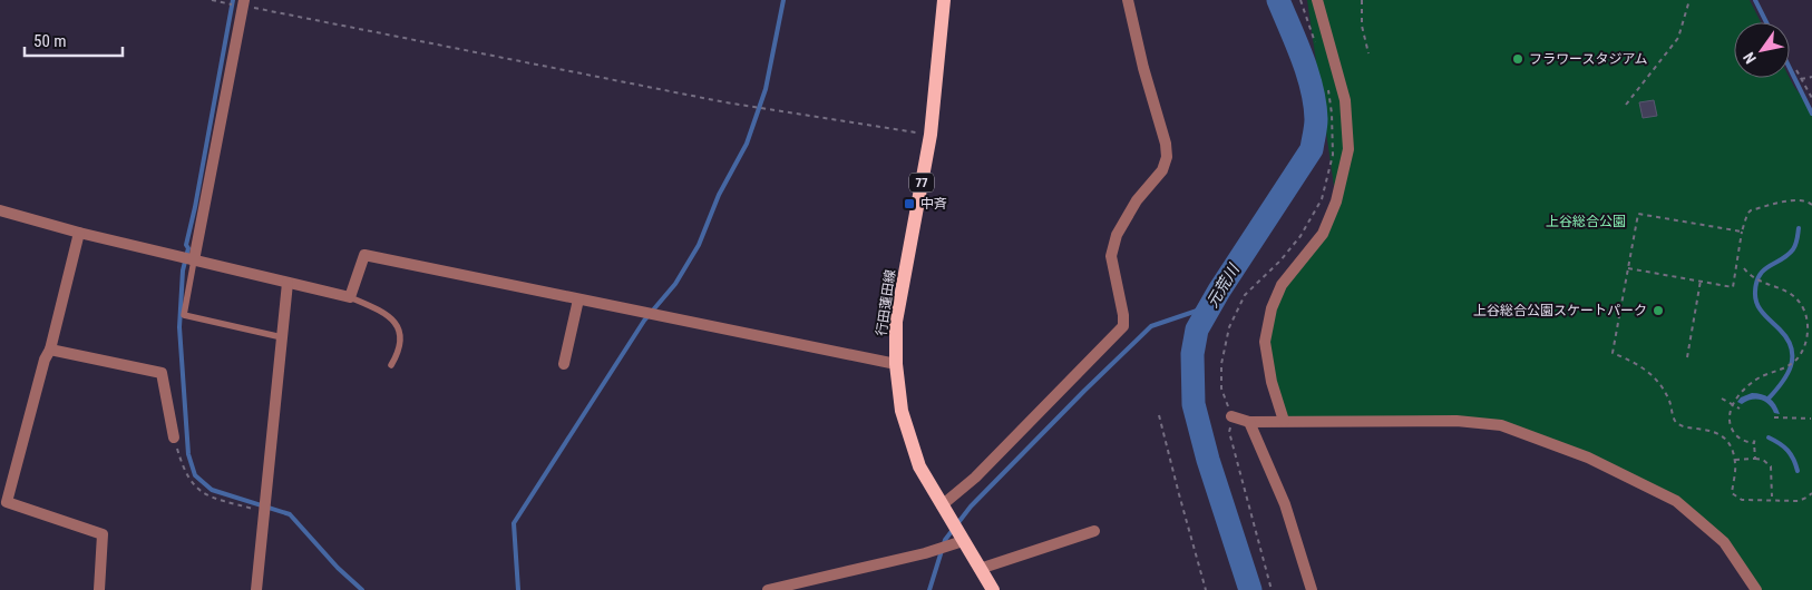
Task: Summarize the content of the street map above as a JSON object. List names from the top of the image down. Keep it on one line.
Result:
{"streets":{"main road":["77","行田蓮田線"]},"water":["元荒川"],"parks":["上谷総合公園"],"places":{"other":["フラワースタジアム","上谷総合公園スケートパーク"],"transit":["中斉"]},"scale_bar":"50 m","north":"bottom left"}
